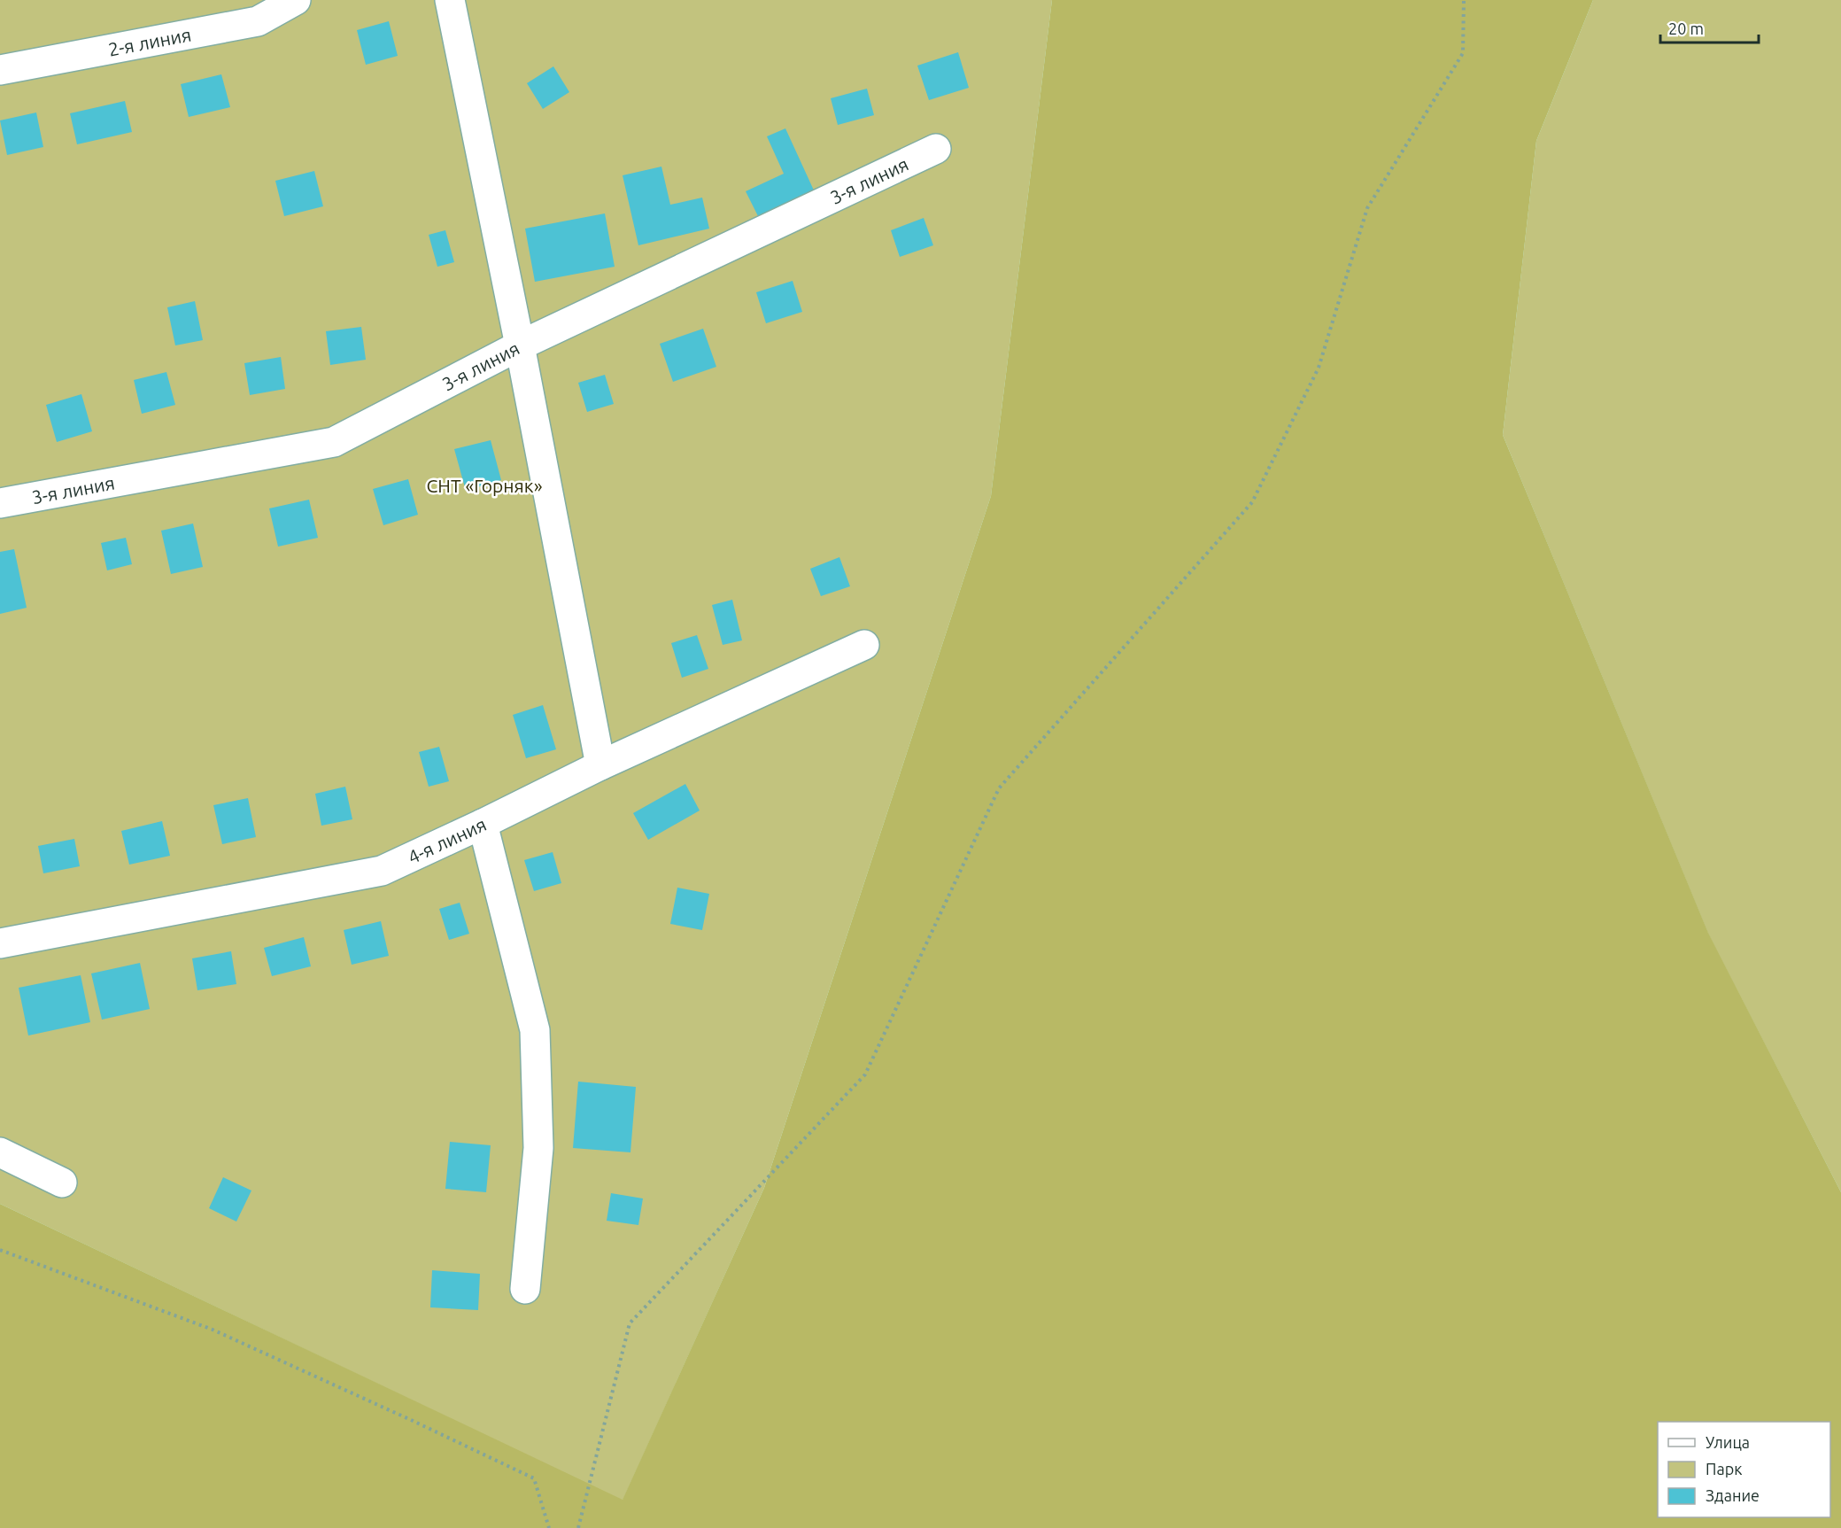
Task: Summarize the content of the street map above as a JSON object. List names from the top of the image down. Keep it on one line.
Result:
{"streets":{"street":["2-я линия","3-я линия","4-я линия"]},"parks":["СНТ «Горняк»"],"legend":["Улица","Парк","Здание"],"scale_bar":"20 m"}
